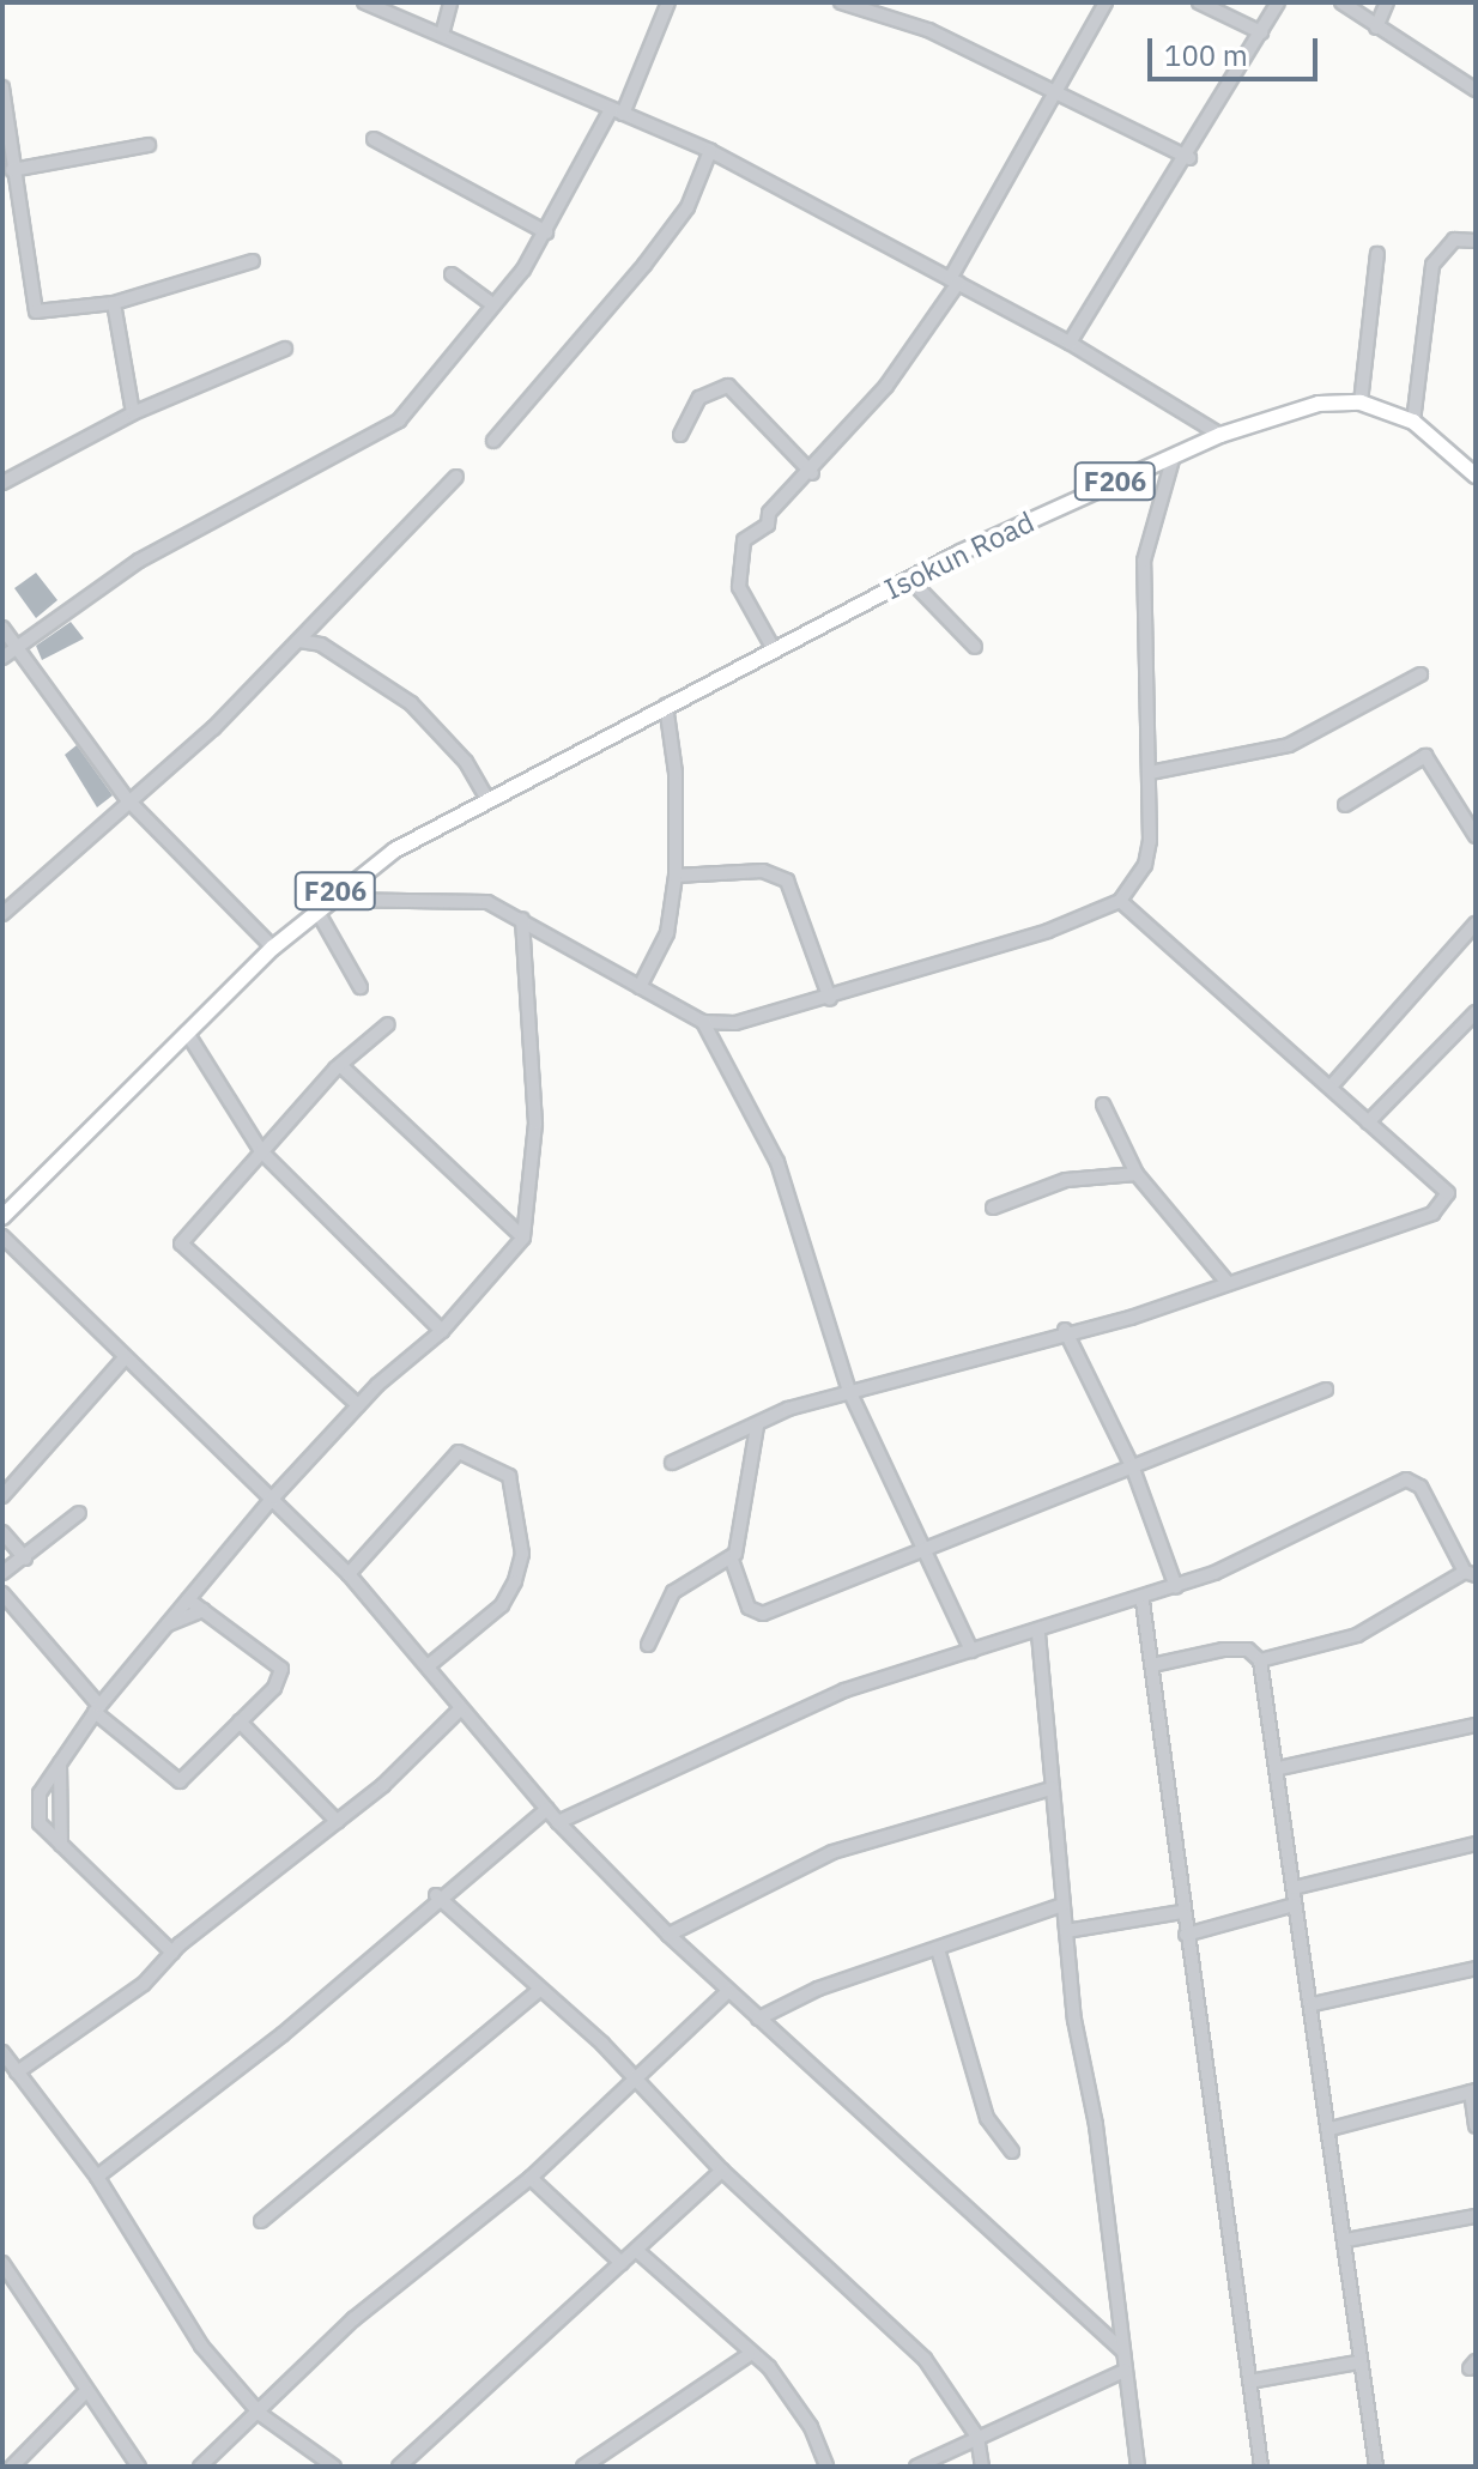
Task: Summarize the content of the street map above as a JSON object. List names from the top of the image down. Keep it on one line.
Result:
{"streets":{"main road":["F206","Isokun Road"]},"crossings":[["F206","Isokun Road"]],"scale_bar":"100 m"}
